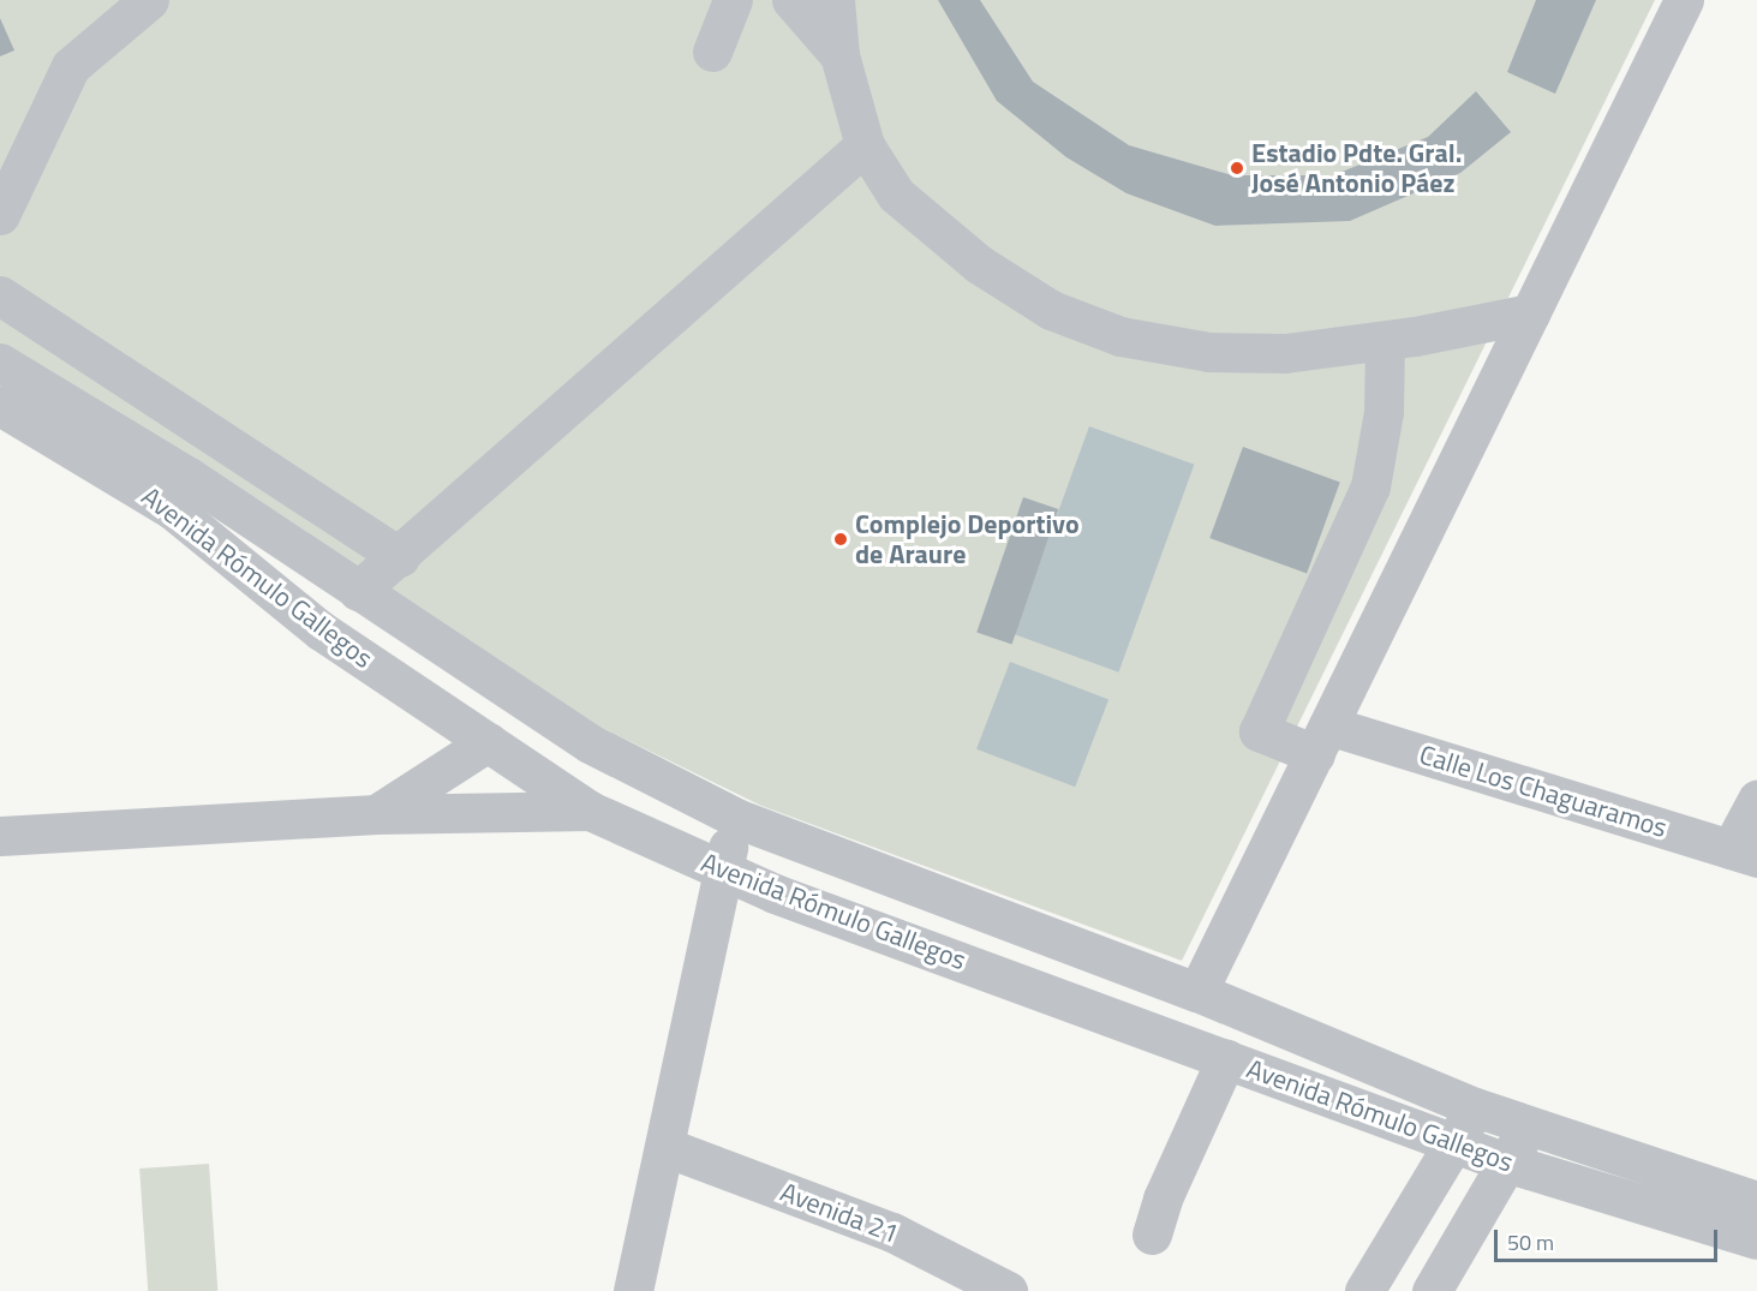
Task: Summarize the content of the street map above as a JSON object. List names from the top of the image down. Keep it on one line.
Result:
{"streets":{"street":["Avenida Rómulo Gallegos","Calle Los Chaguaramos","Avenida 21"]},"places":["Estadio Pdte. Gral. José Antonio Páez","Complejo Deportivo de Araure"],"scale_bar":"50 m"}
